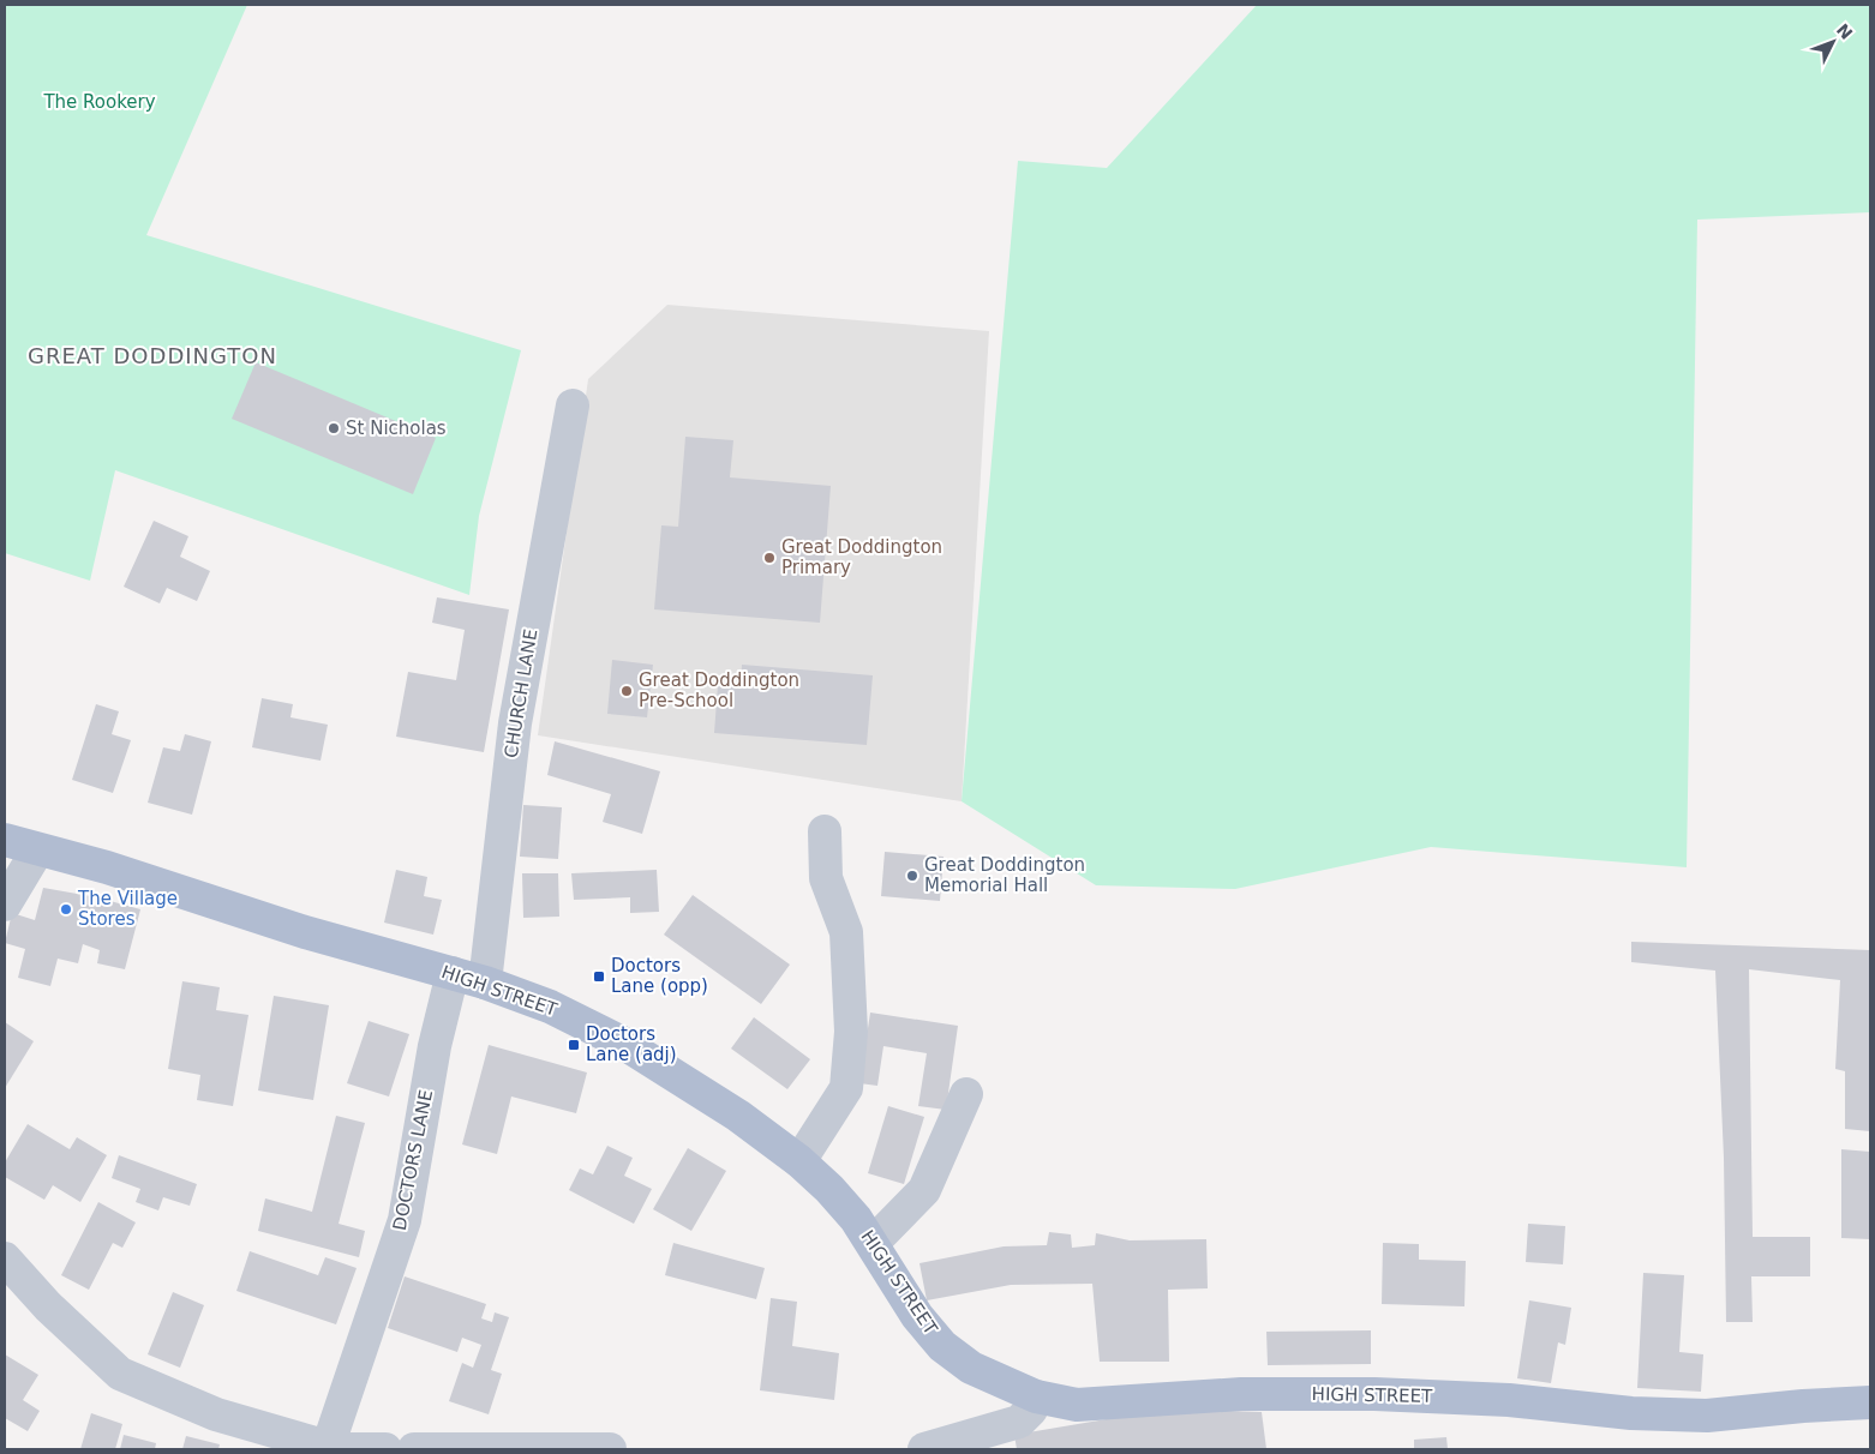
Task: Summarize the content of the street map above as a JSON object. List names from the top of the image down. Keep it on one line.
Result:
{"streets":{"main road":["HIGH STREET"],"street":["CHURCH LANE","DOCTORS LANE"]},"crossings":[["CHURCH LANE","HIGH STREET"],["HIGH STREET","DOCTORS LANE"]],"districts":["GREAT DODDINGTON"],"parks":["The Rookery"],"places":{"other":["St Nicholas","Great Doddington Primary","Great Doddington Pre-School","Great Doddington Memorial Hall","The Village Stores"],"transit":["Doctors Lane (opp)","Doctors Lane (adj)"]},"north":"top right"}
